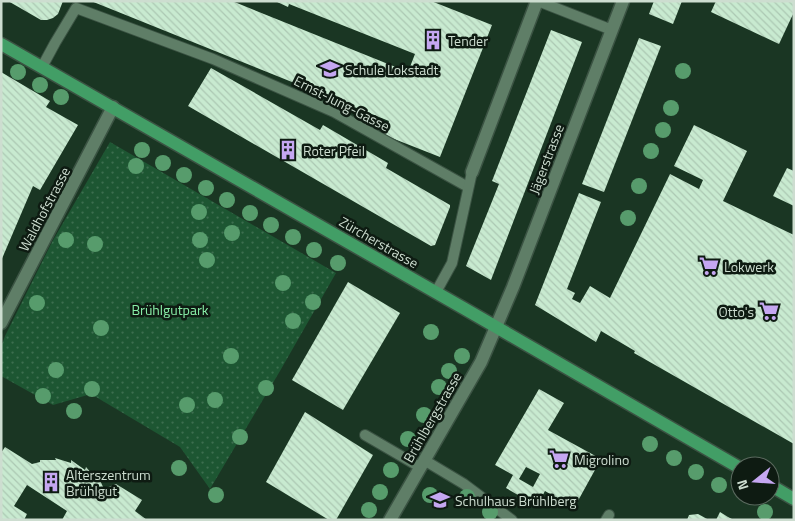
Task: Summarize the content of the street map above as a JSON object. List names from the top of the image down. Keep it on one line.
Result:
{"streets":{"main road":["Zürcherstrasse"],"street":["Jägerstrasse","Waldhofstrasse","Brühlbergstrasse"],"lane":["Ernst-Jung-Gasse"]},"crossings":[["Ernst-Jung-Gasse","Zürcherstrasse"],["Jägerstrasse","Zürcherstrasse"],["Jägerstrasse","Brühlbergstrasse"],["Waldhofstrasse","Zürcherstrasse"],["Zürcherstrasse","Brühlbergstrasse"]],"parks":["Brühlgutpark"],"places":{"building":["Tender","Roter Pfeil","Alterszentrum Brühlgut"],"school or university":["Schule Lokstadt","Schulhaus Brühlberg"],"supermarket":["Lokwerk","Otto's","Migrolino"]},"north":"left"}
